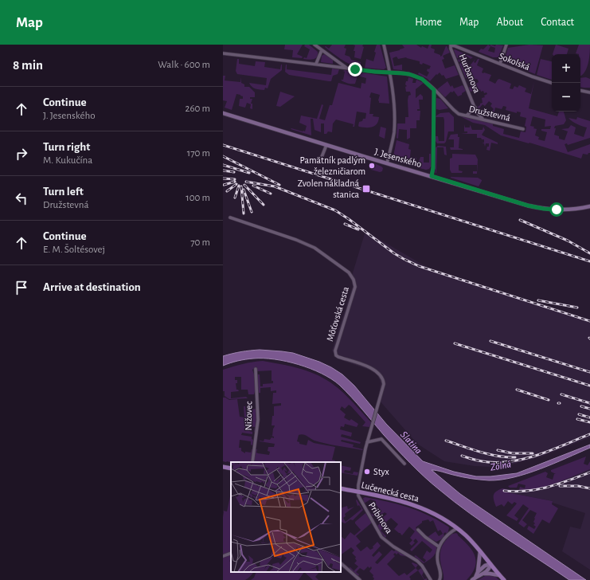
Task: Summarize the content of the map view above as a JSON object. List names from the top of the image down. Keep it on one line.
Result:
{"streets":{"main road":["Lučenecká cesta"],"street":["Sokolská","Hurbanova","Družstevná","J. Jesenského","Môťovská cesta","Nižovec","Pribinova"]},"crossings":[["Sokolská","Hurbanova"],["Hurbanova","Družstevná"],["Lučenecká cesta","Pribinova"]],"water":["Slatina","Zolná"],"places":{"other":["Pamätník padlým železničiarom","Styx"],"transit":["Zvolen nákladná stanica"]},"page":{"header":"Map","nav":["Home","Map","About","Contact"],"heading":["8 min","Walk · 600 m"],"map_buttons":["+","−"],"list":[["Continue","J. Jesenského","260 m"],["Turn right","M. Kukučína","170 m"],["Turn left","Družstevná","100 m"],["Continue","E. M. Šoltésovej","70 m"],"Arrive at destination"]}}
